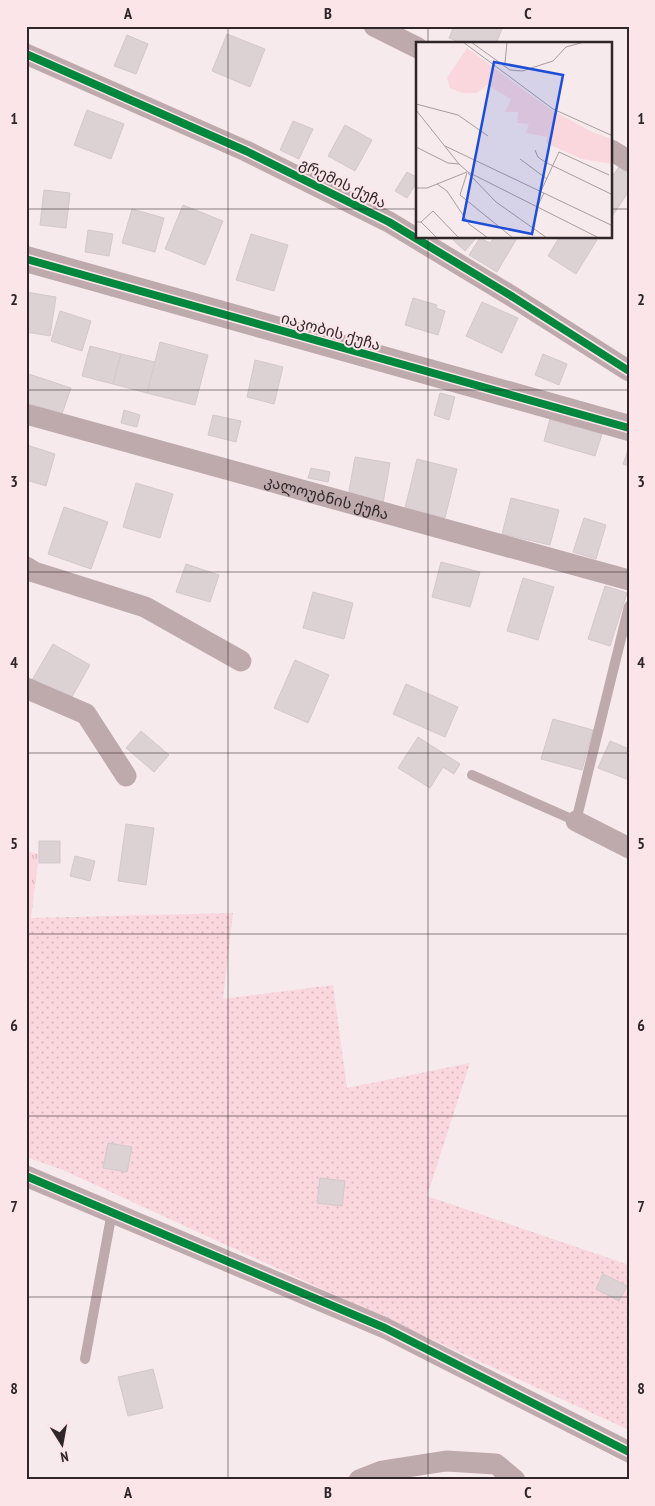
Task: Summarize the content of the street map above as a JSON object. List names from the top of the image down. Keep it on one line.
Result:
{"streets":{"street":["გრემის ქუჩა","იაკობის ქუჩა","კალოუბნის ქუჩა"]},"north":"bottom","grid":{"columns":["A","B","C"],"rows":["1","2","3","4","5","6","7","8"]}}
